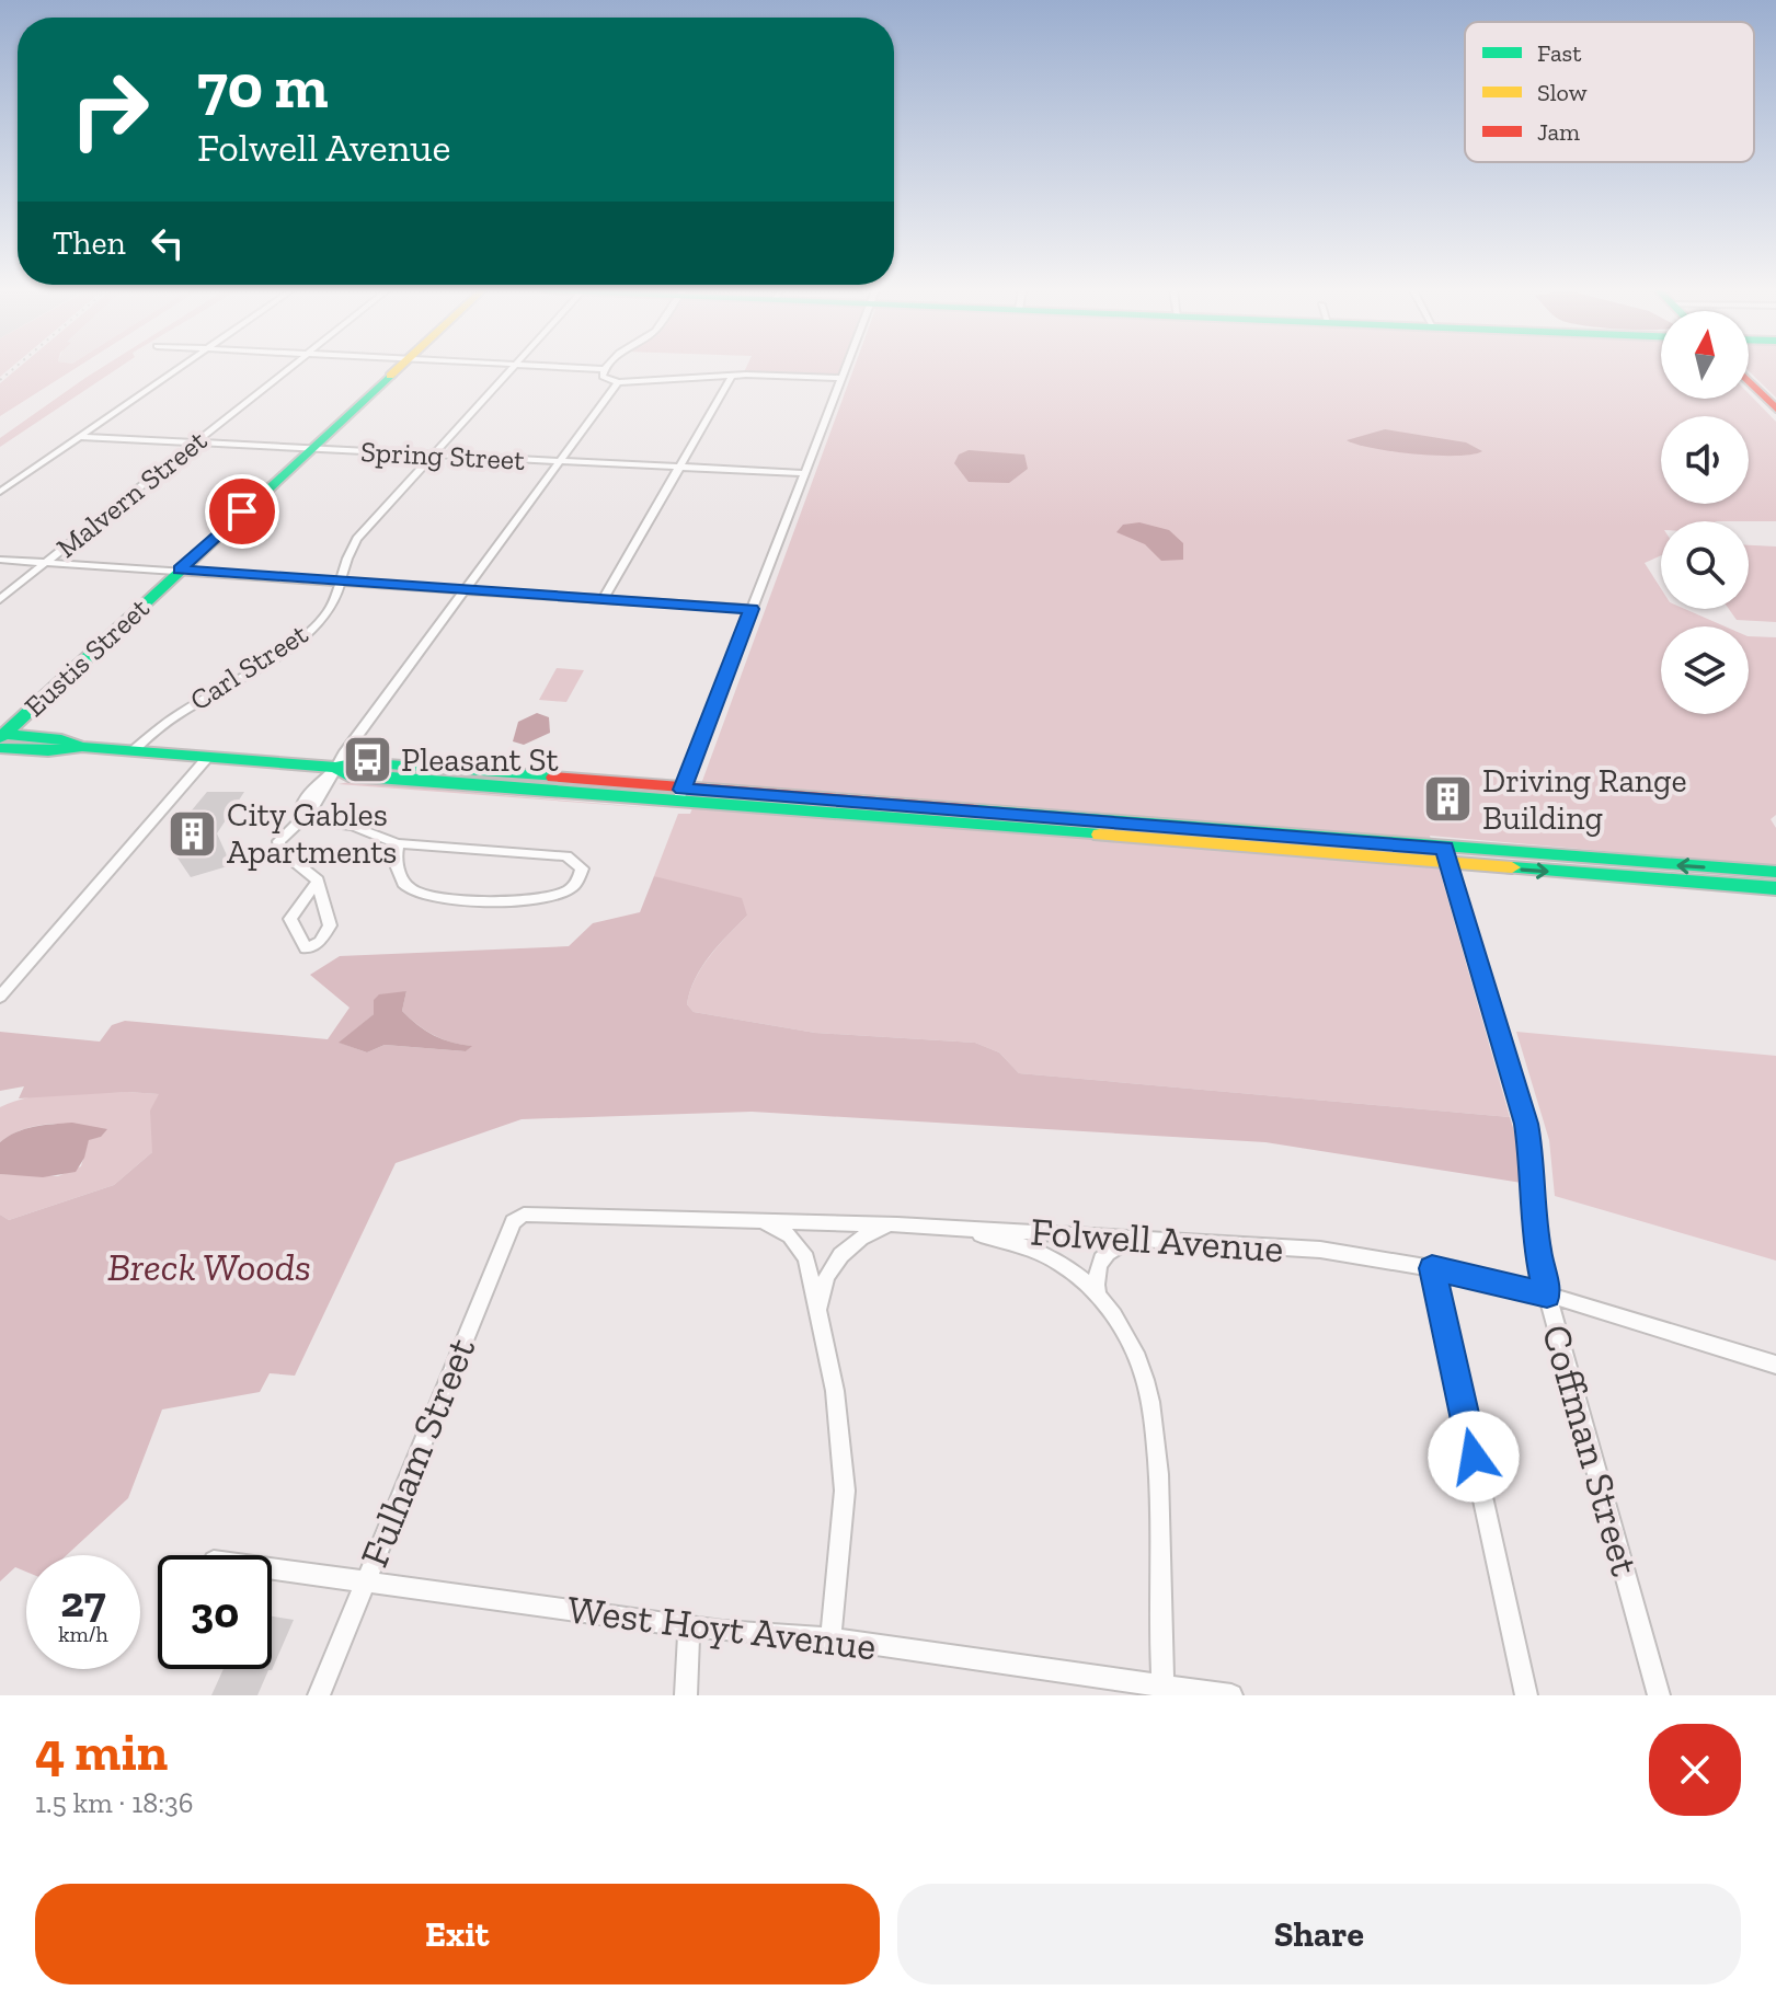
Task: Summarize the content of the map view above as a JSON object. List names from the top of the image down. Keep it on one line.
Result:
{"streets":{"street":["Spring Street","Malvern Street","Eustis Street","Carl Street","Folwell Avenue","Coffman Street","Fulham Street","West Hoyt Avenue"]},"crossings":[["Spring Street","Malvern Street"],["Spring Street","Eustis Street"],["Spring Street","Carl Street"],["Folwell Avenue","Coffman Street"],["Folwell Avenue","Fulham Street"],["Fulham Street","West Hoyt Avenue"]],"parks":["Breck Woods"],"places":{"bus stop":["Pleasant St"],"building":["Driving Range Building","City Gables Apartments"]},"legend":["Fast","Slow","Jam"],"north":"top","page":{"turn":["70 m","Folwell Avenue"],"then":"Then","speed":"27 km/h","limit":"30","heading":["4 min","1.5 km · 18:36"],"buttons":["Exit","Share"]}}
